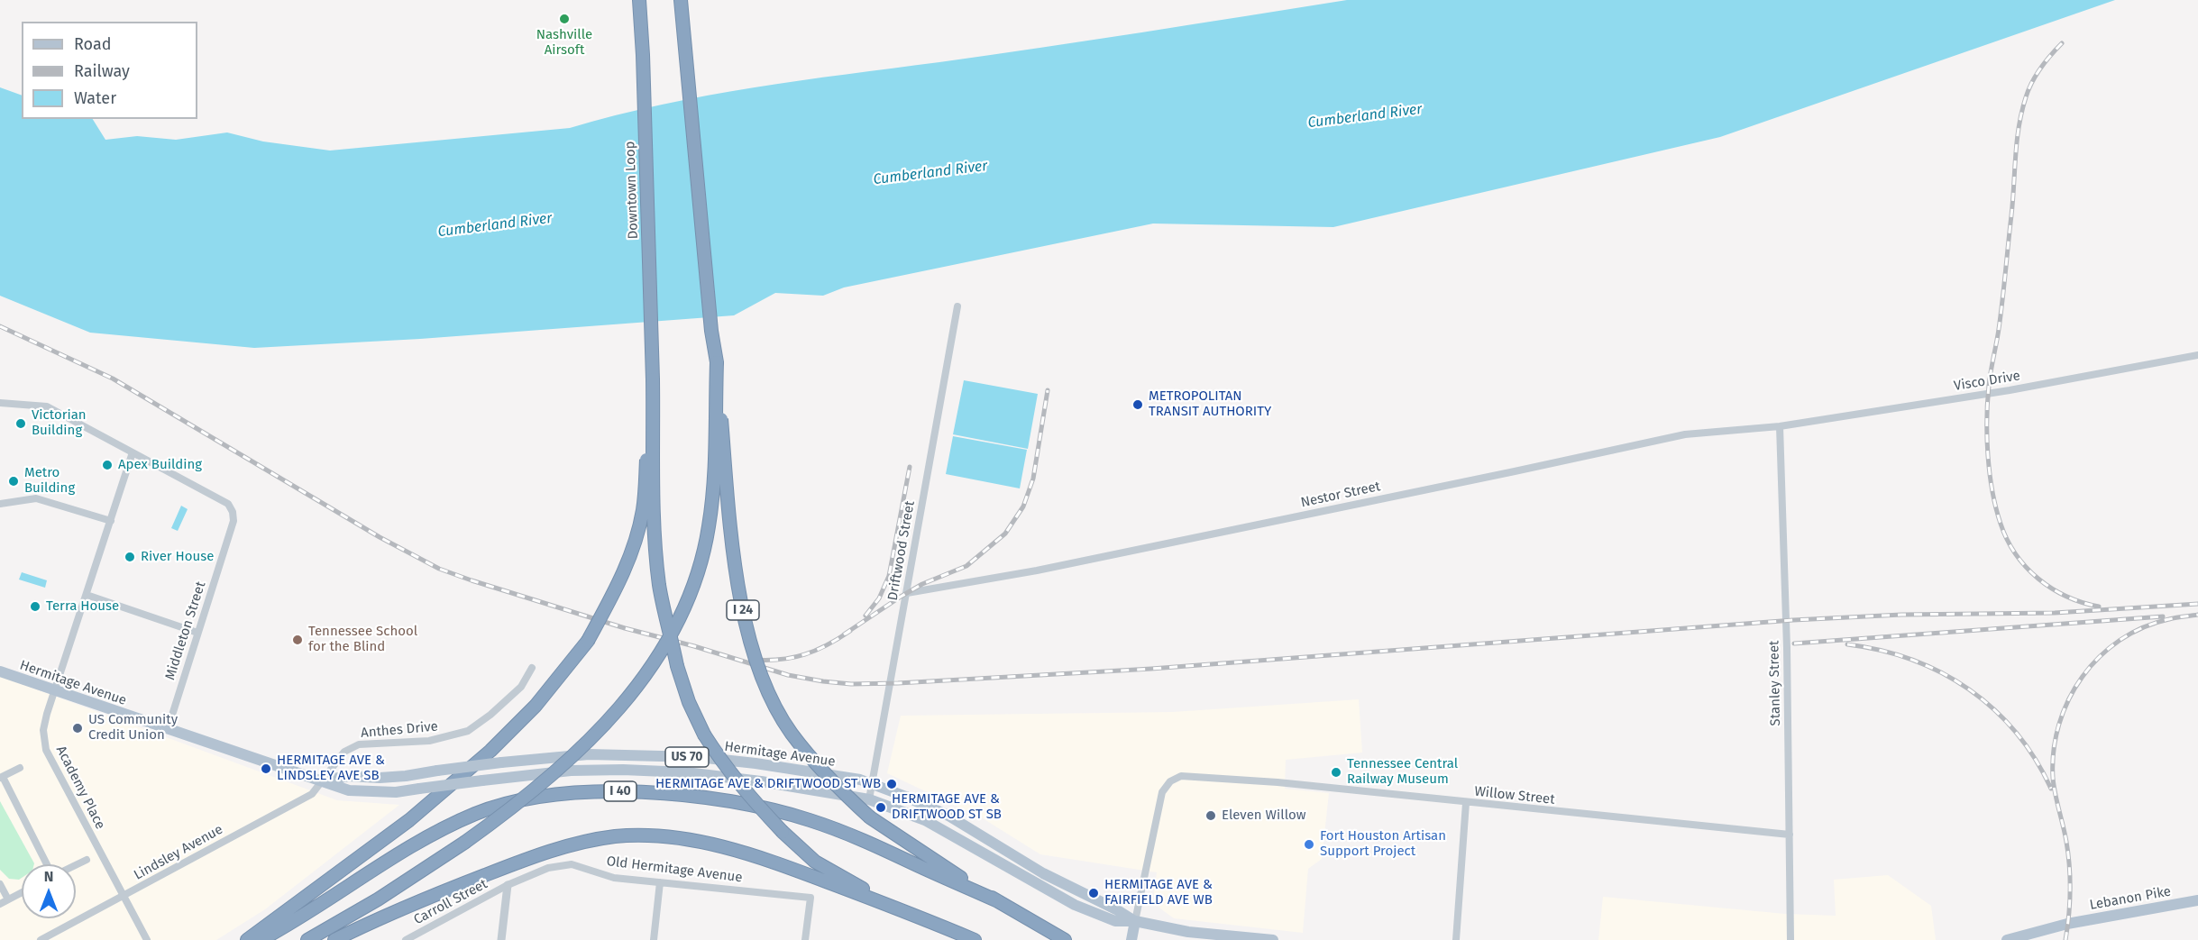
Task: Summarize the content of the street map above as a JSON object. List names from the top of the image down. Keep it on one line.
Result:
{"streets":{"highway":["Downtown Loop","I 24","I 40"],"main road":["Hermitage Avenue","US 70","Lebanon Pike"],"street":["Visco Drive","Nestor Street","Driftwood Street","Middleton Street","Stanley Street","Anthes Drive","Academy Place","Willow Street","Lindsley Avenue","Old Hermitage Avenue","Carroll Street"]},"crossings":[["Visco Drive","Nestor Street"],["Visco Drive","Stanley Street"],["Nestor Street","Driftwood Street"],["Nestor Street","Stanley Street"],["Driftwood Street","Hermitage Avenue"],["I 24","I 40"],["Middleton Street","Hermitage Avenue"],["Middleton Street","Academy Place"],["Hermitage Avenue","Anthes Drive"],["Hermitage Avenue","Academy Place"],["Hermitage Avenue","Willow Street"],["Hermitage Avenue","Lindsley Avenue"],["Stanley Street","Willow Street"],["Anthes Drive","Lindsley Avenue"],["Academy Place","Lindsley Avenue"],["Old Hermitage Avenue","Carroll Street"]],"water":["Cumberland River"],"places":["Nashville Airsoft","METROPOLITAN TRANSIT AUTHORITY","Victorian Building","Apex Building","Metro Building","River House","Terra House","Tennessee School for the Blind","US Community Credit Union","HERMITAGE AVE & LINDSLEY AVE SB","Tennessee Central Railway Museum","HERMITAGE AVE & DRIFTWOOD ST WB","HERMITAGE AVE & DRIFTWOOD ST SB","Eleven Willow","Fort Houston Artisan Support Project","HERMITAGE AVE & FAIRFIELD AVE WB"],"legend":["Road","Railway","Water"],"north":"top"}
